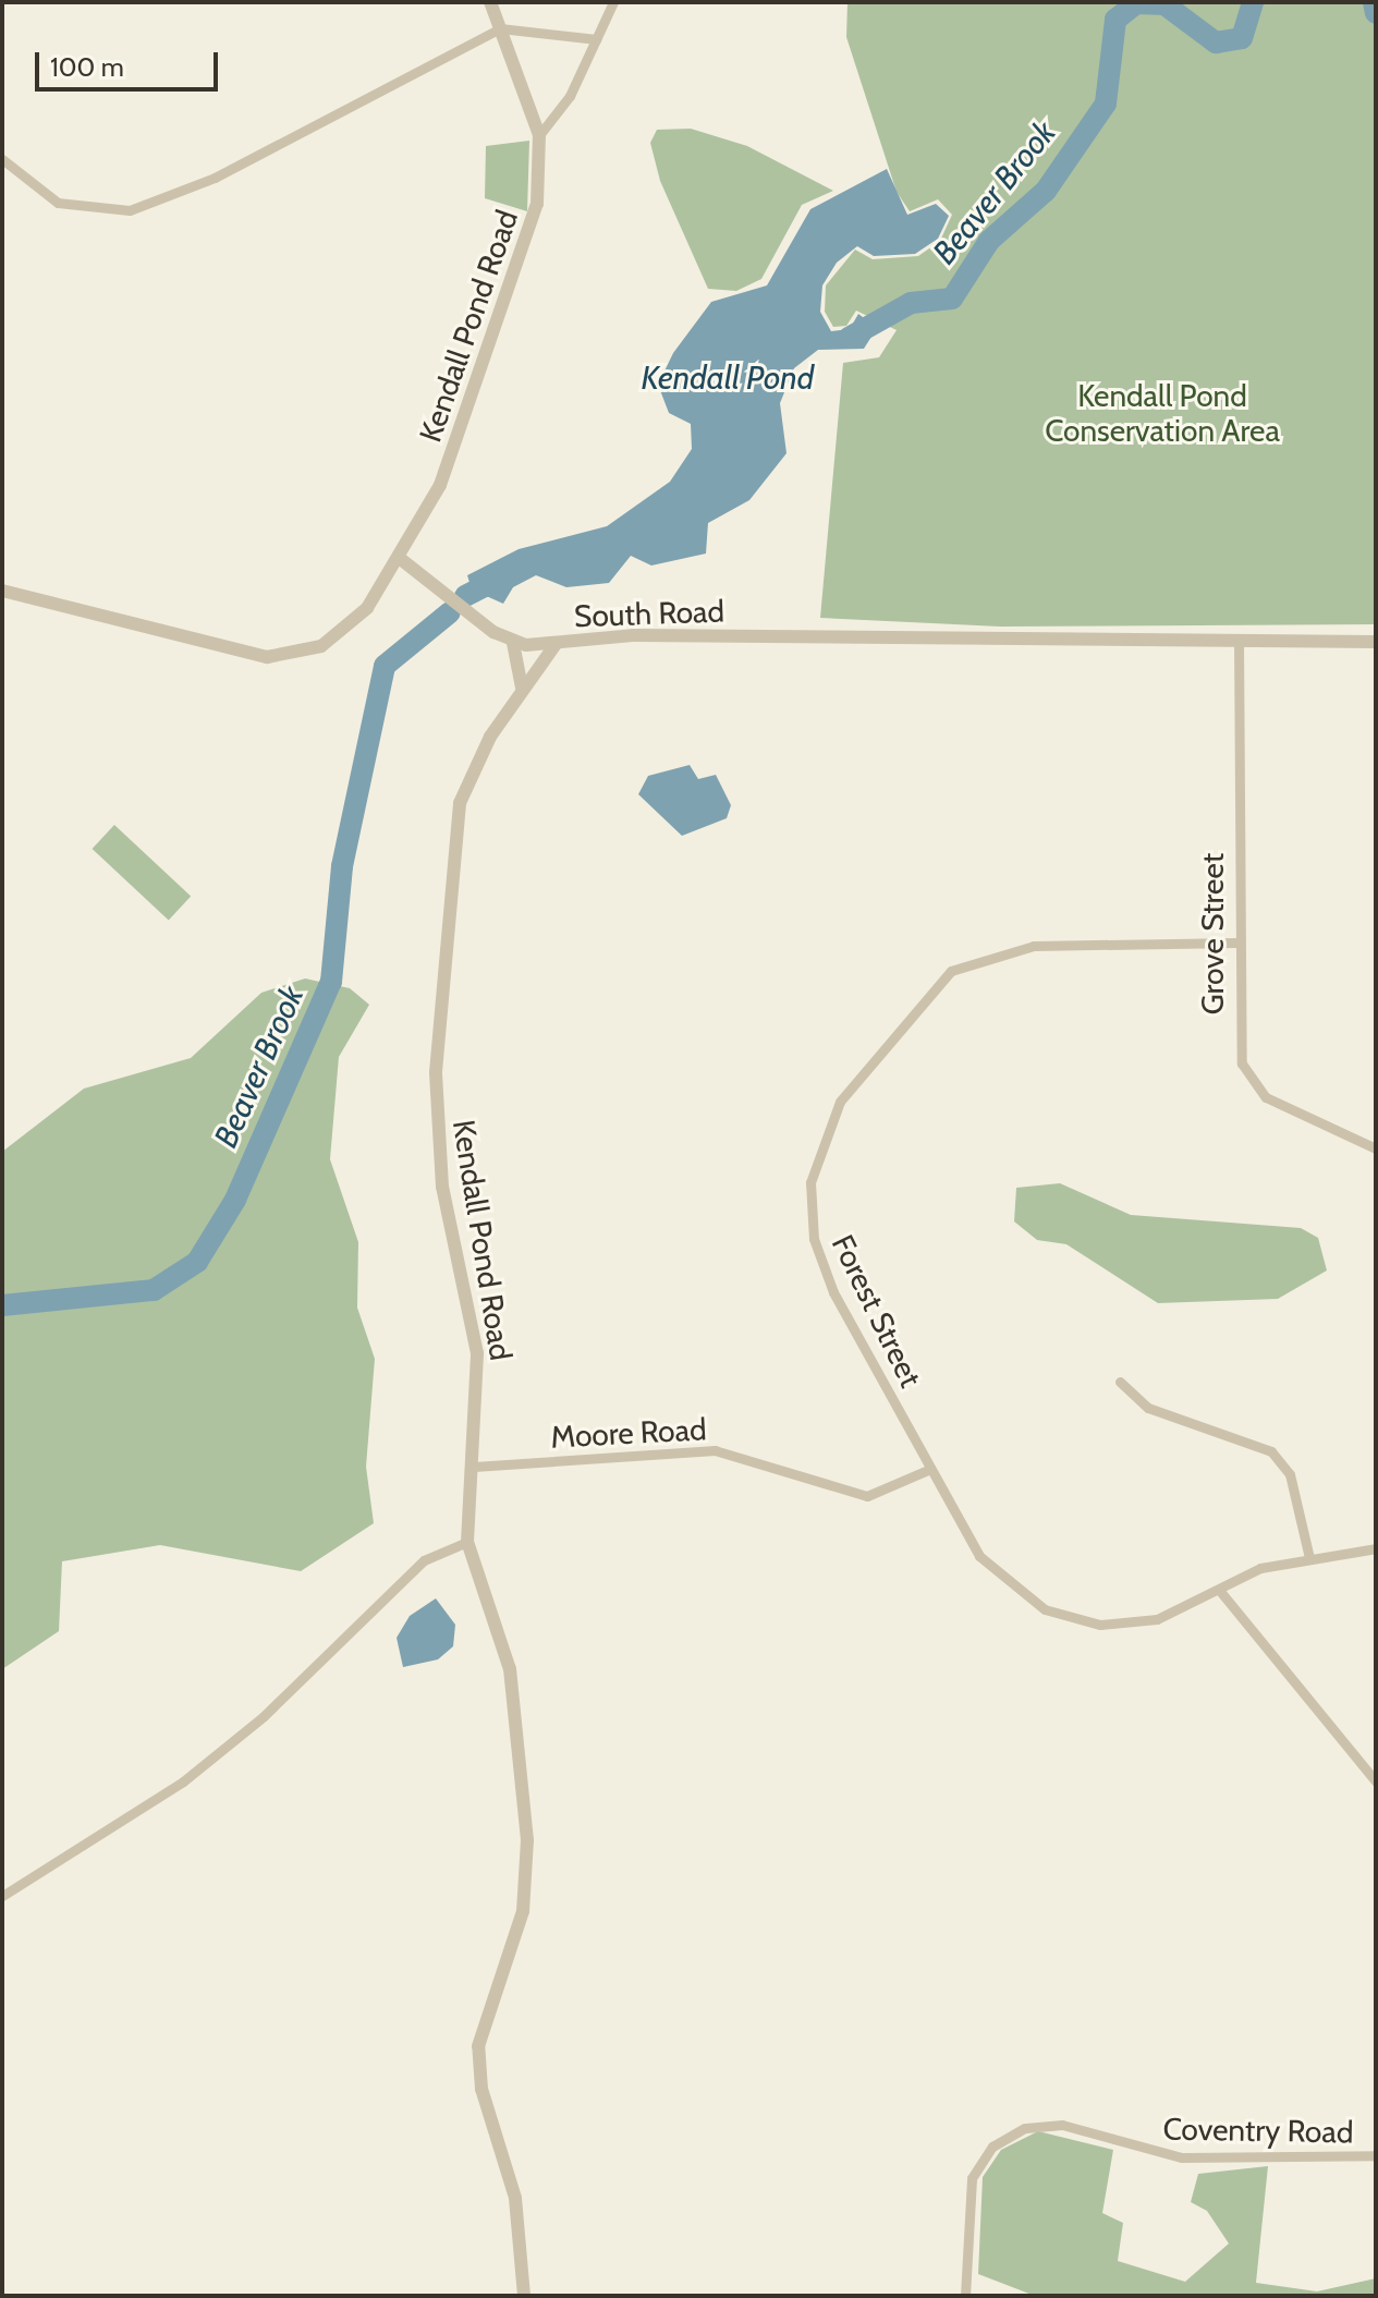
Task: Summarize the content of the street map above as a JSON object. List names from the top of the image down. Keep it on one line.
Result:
{"streets":{"street":["Kendall Pond Road","South Road","Grove Street","Forest Street","Moore Road","Coventry Road"]},"crossings":[["Kendall Pond Road","South Road"],["Kendall Pond Road","Moore Road"],["South Road","Grove Street"],["Grove Street","Forest Street"],["Forest Street","Moore Road"]],"water":["Beaver Brook","Kendall Pond"],"parks":["Kendall Pond Conservation Area"],"scale_bar":"100 m"}
